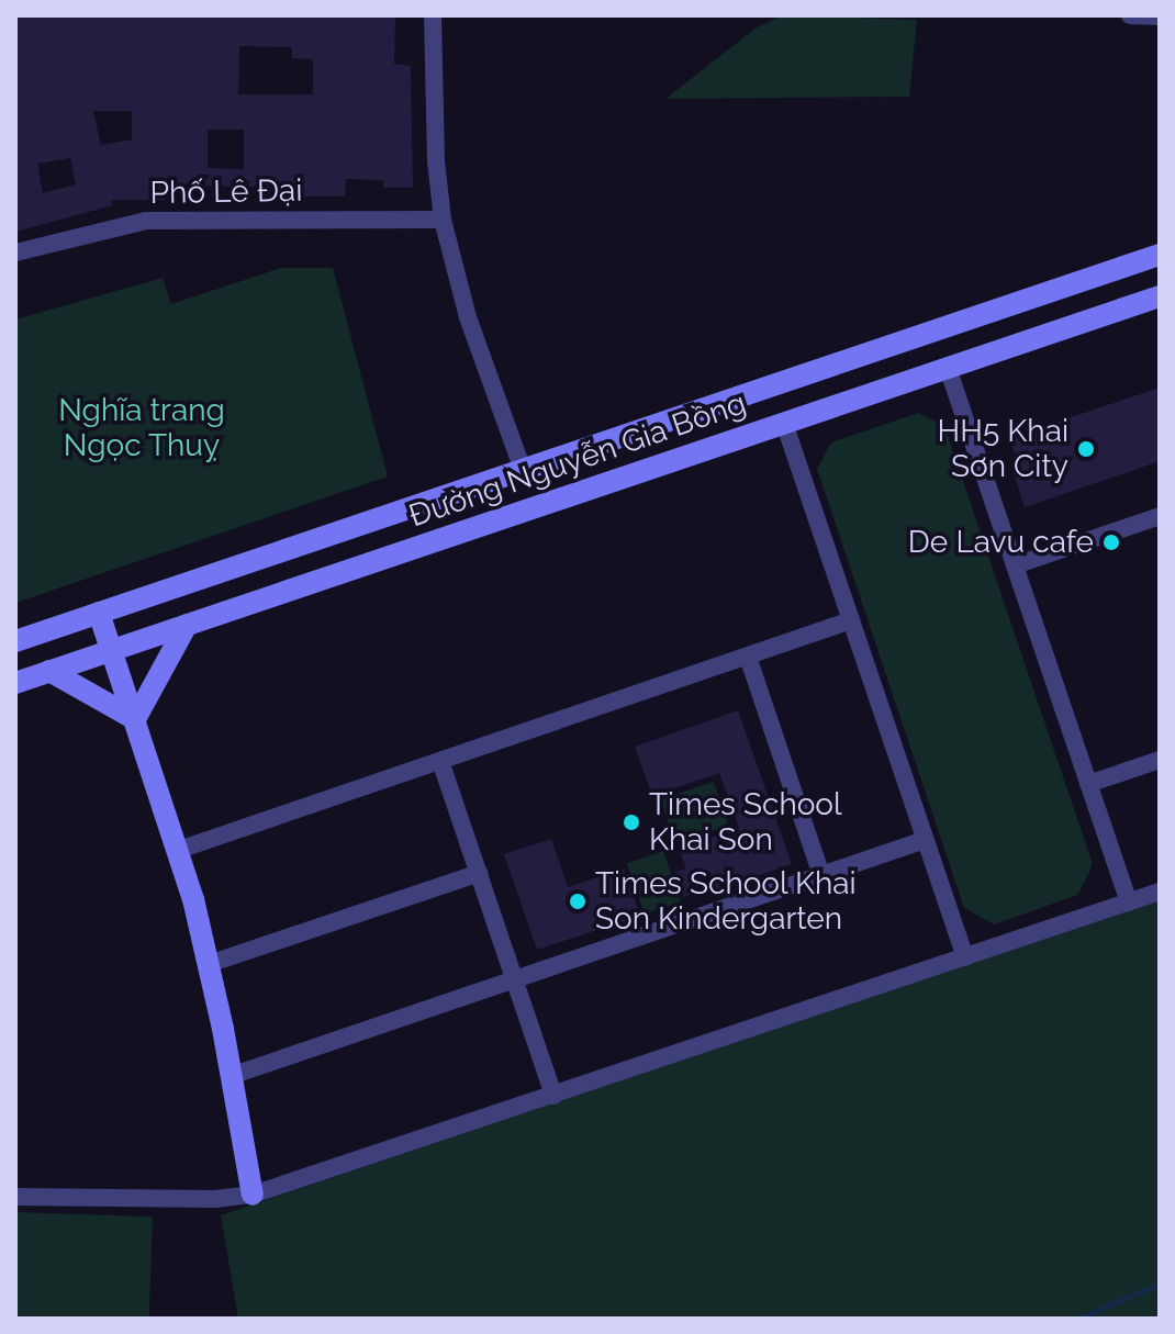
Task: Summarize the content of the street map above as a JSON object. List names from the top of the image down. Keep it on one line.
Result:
{"streets":{"main road":["Đường Nguyễn Gia Bồng"],"street":["Phố Lê Đại"]},"parks":["Nghĩa trang Ngọc Thuỵ"],"places":["HH5 Khai Sơn City","De Lavu cafe","Times School Khai Son","Times School Khai Son Kindergarten"]}
